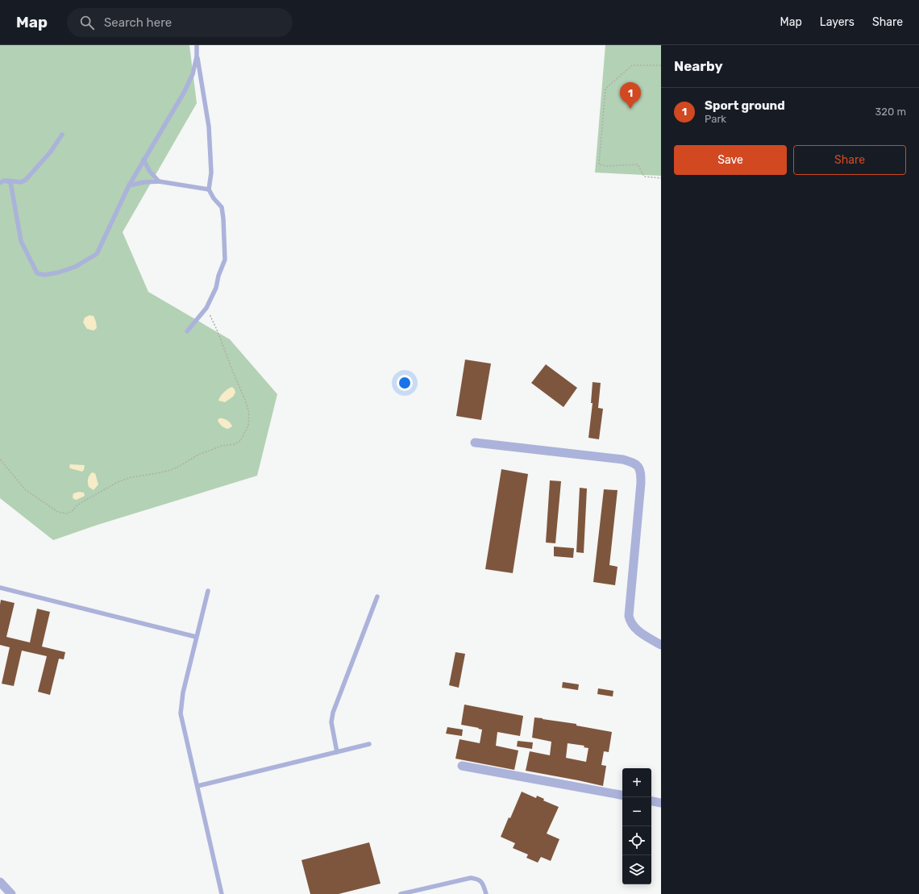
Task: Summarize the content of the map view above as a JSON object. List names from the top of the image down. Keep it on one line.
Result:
{"page":{"header":"Map","search":"Search here","nav":["Map","Layers","Share"],"heading":"Nearby","pins":"1","list":[{"mark":"1","name":"Sport ground","note":"Park","value":"320 m"}],"buttons":["Save","Share"],"map_buttons":["+","−"]}}
